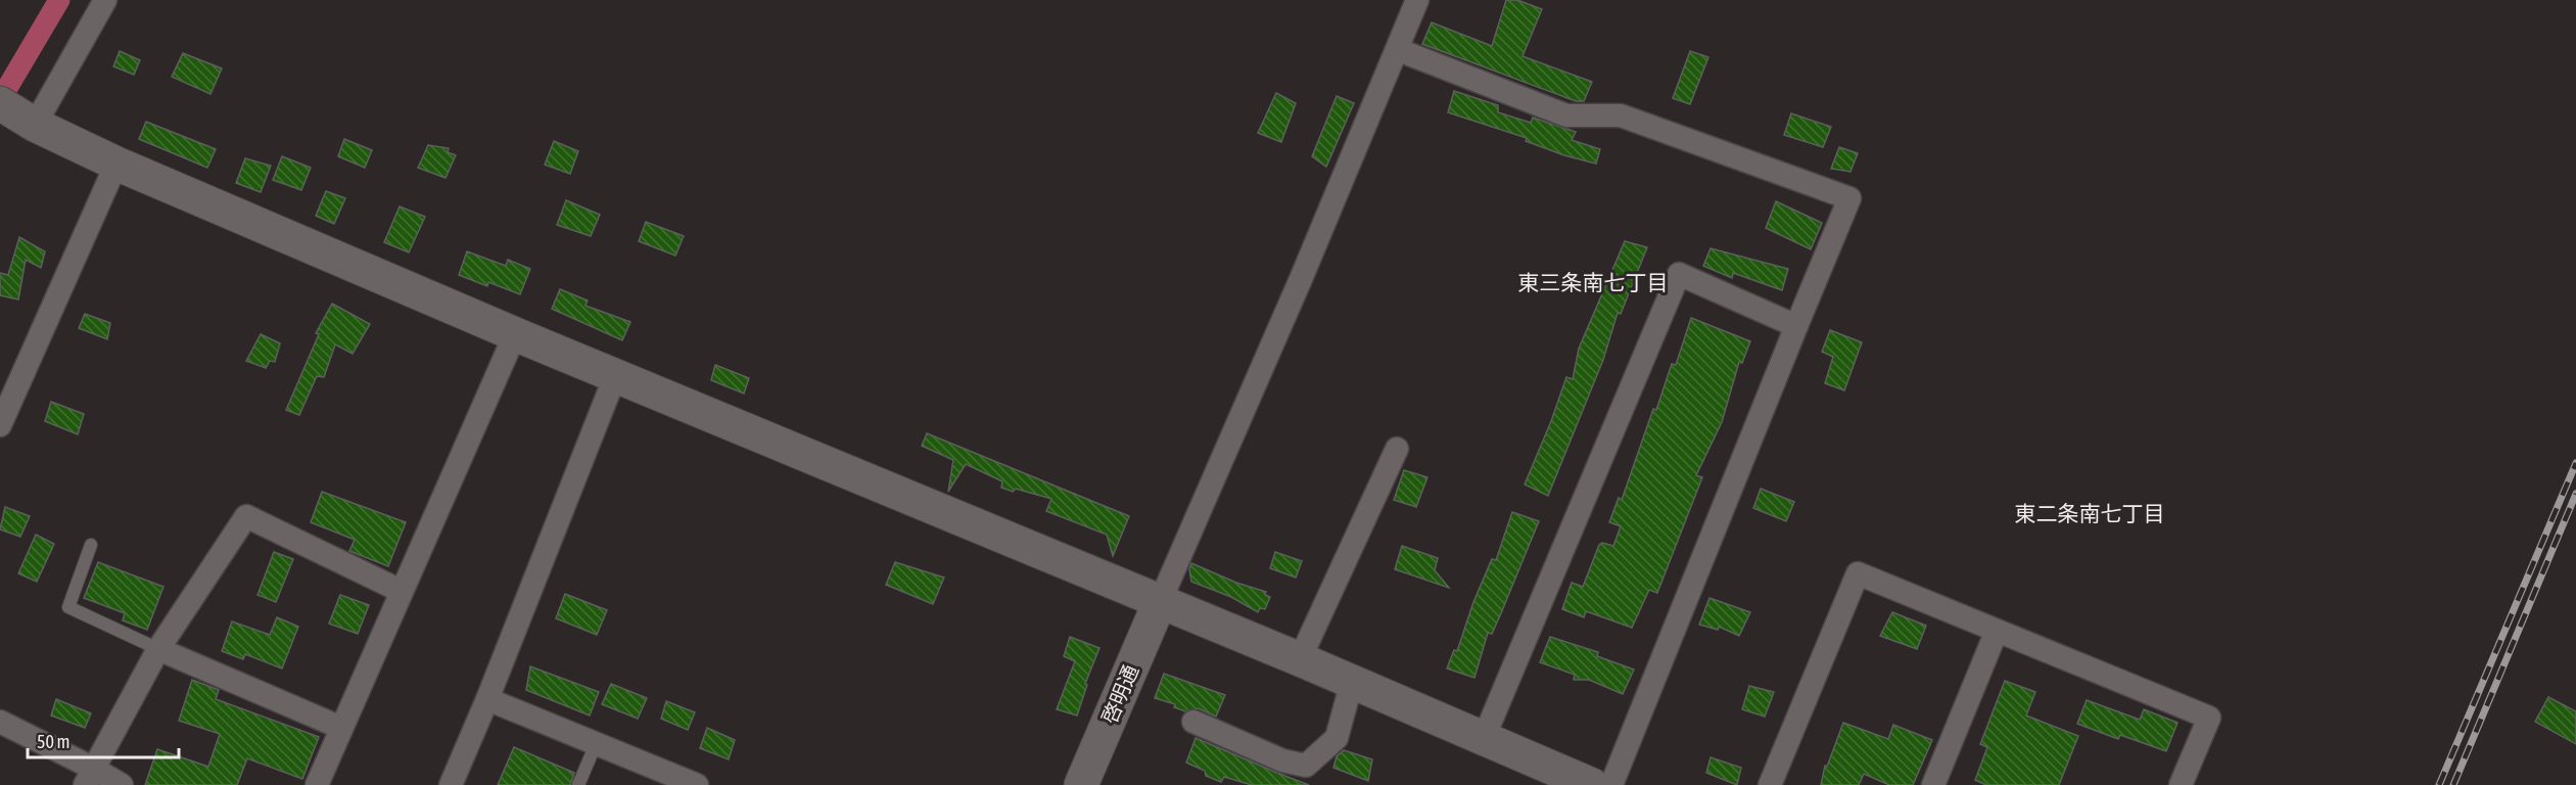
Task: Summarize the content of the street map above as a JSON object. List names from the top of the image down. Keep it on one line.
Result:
{"streets":{"street":["啓明通"]},"districts":["東三条南七丁目","東二条南七丁目"],"scale_bar":"50 m"}
